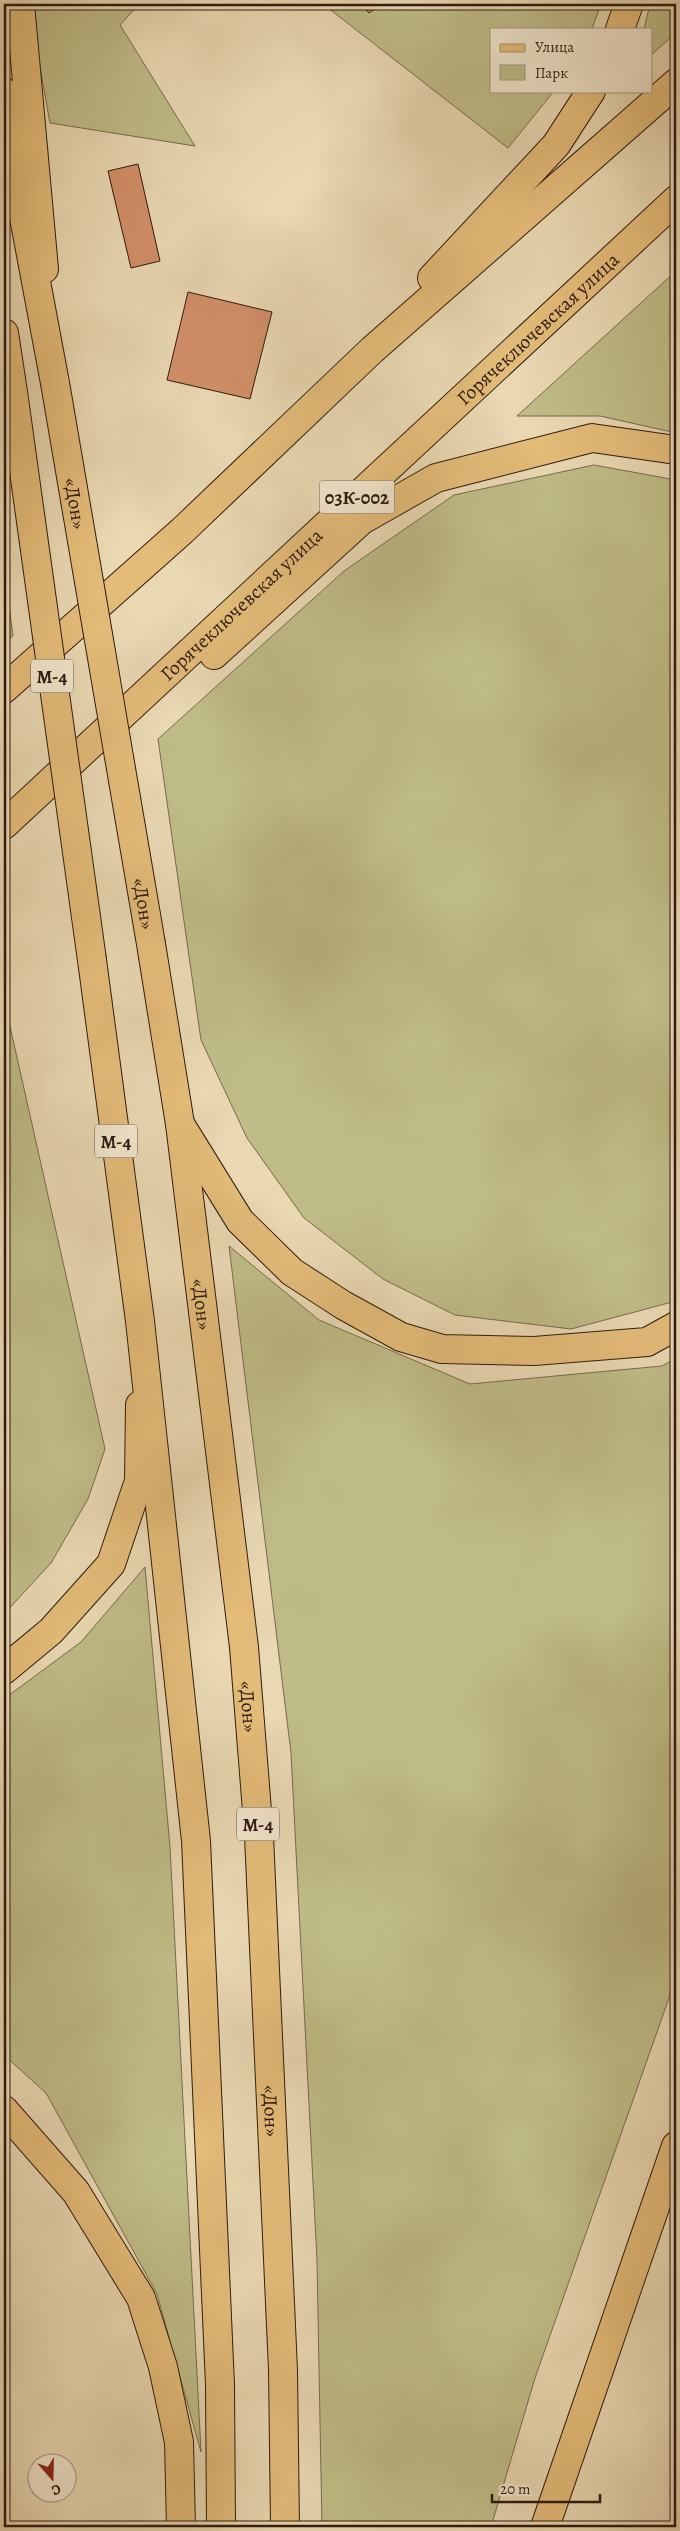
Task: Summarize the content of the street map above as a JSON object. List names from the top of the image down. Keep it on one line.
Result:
{"streets":{"main road":["Горячеключевская улица","03К-002","«Дон»","М-4"]},"legend":["Улица","Парк"],"scale_bar":"20 m","north":"bottom"}
